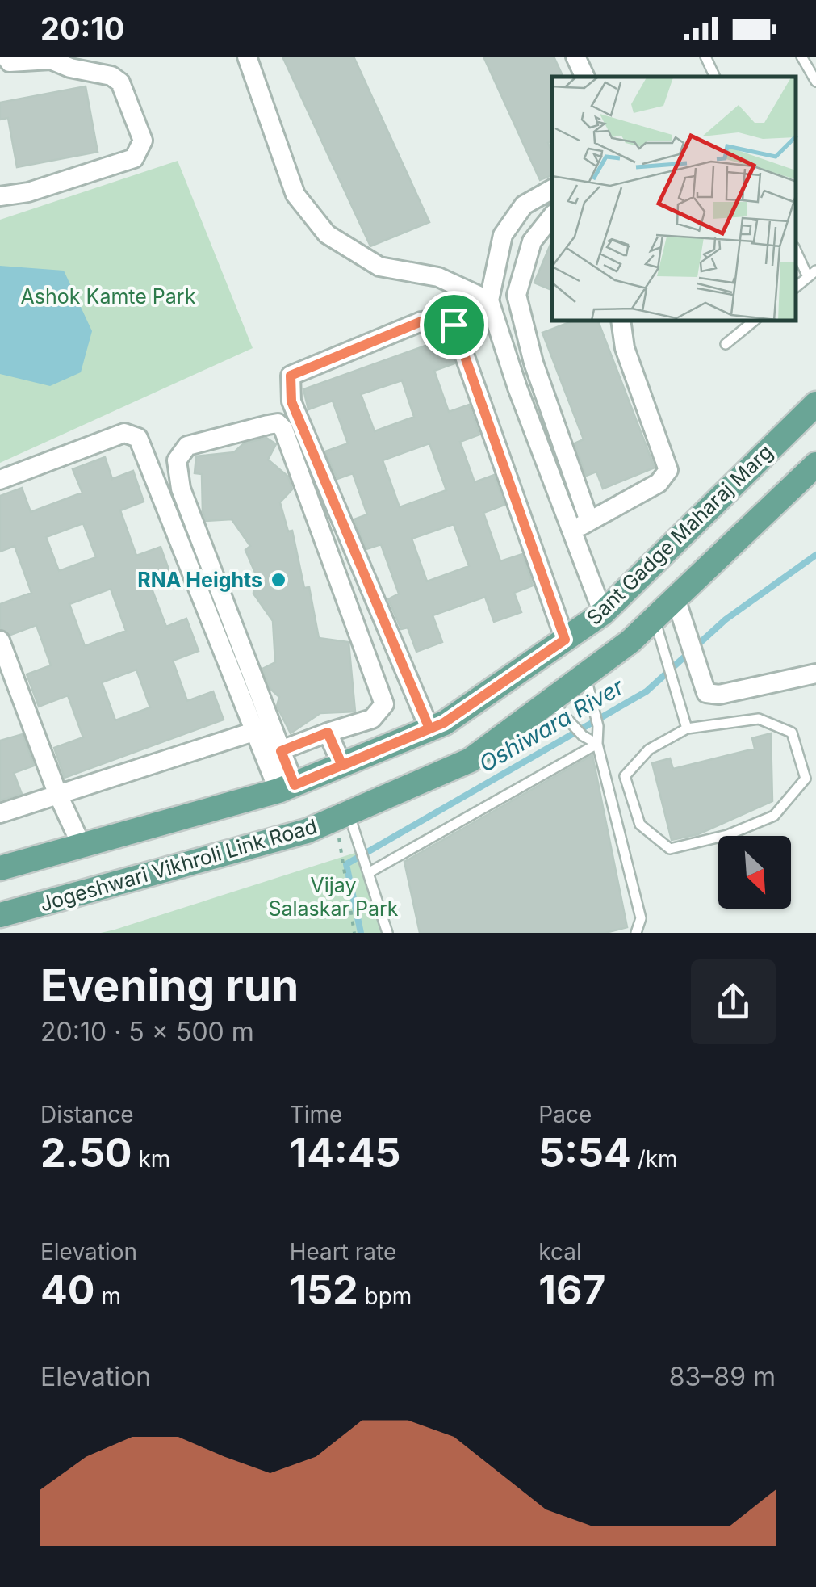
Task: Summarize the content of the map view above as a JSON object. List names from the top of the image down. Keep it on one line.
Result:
{"streets":{"main road":["Sant Gadge Maharaj Marg","Jogeshwari Vikhroli Link Road"]},"water":["Oshiwara River"],"parks":["Ashok Kamte Park","Vijay Salaskar Park"],"places":["RNA Heights"],"north":"bottom right","page":{"status":"20:10","heading":["Evening run","20:10 · 5 × 500 m"],"stats":[["Distance","2.50 km"],["Time","14:45"],["Pace","5:54 /km"],["Elevation","40 m"],["Heart rate","152 bpm"],["kcal","167"]],"chart":["Elevation","83–89 m"]}}
